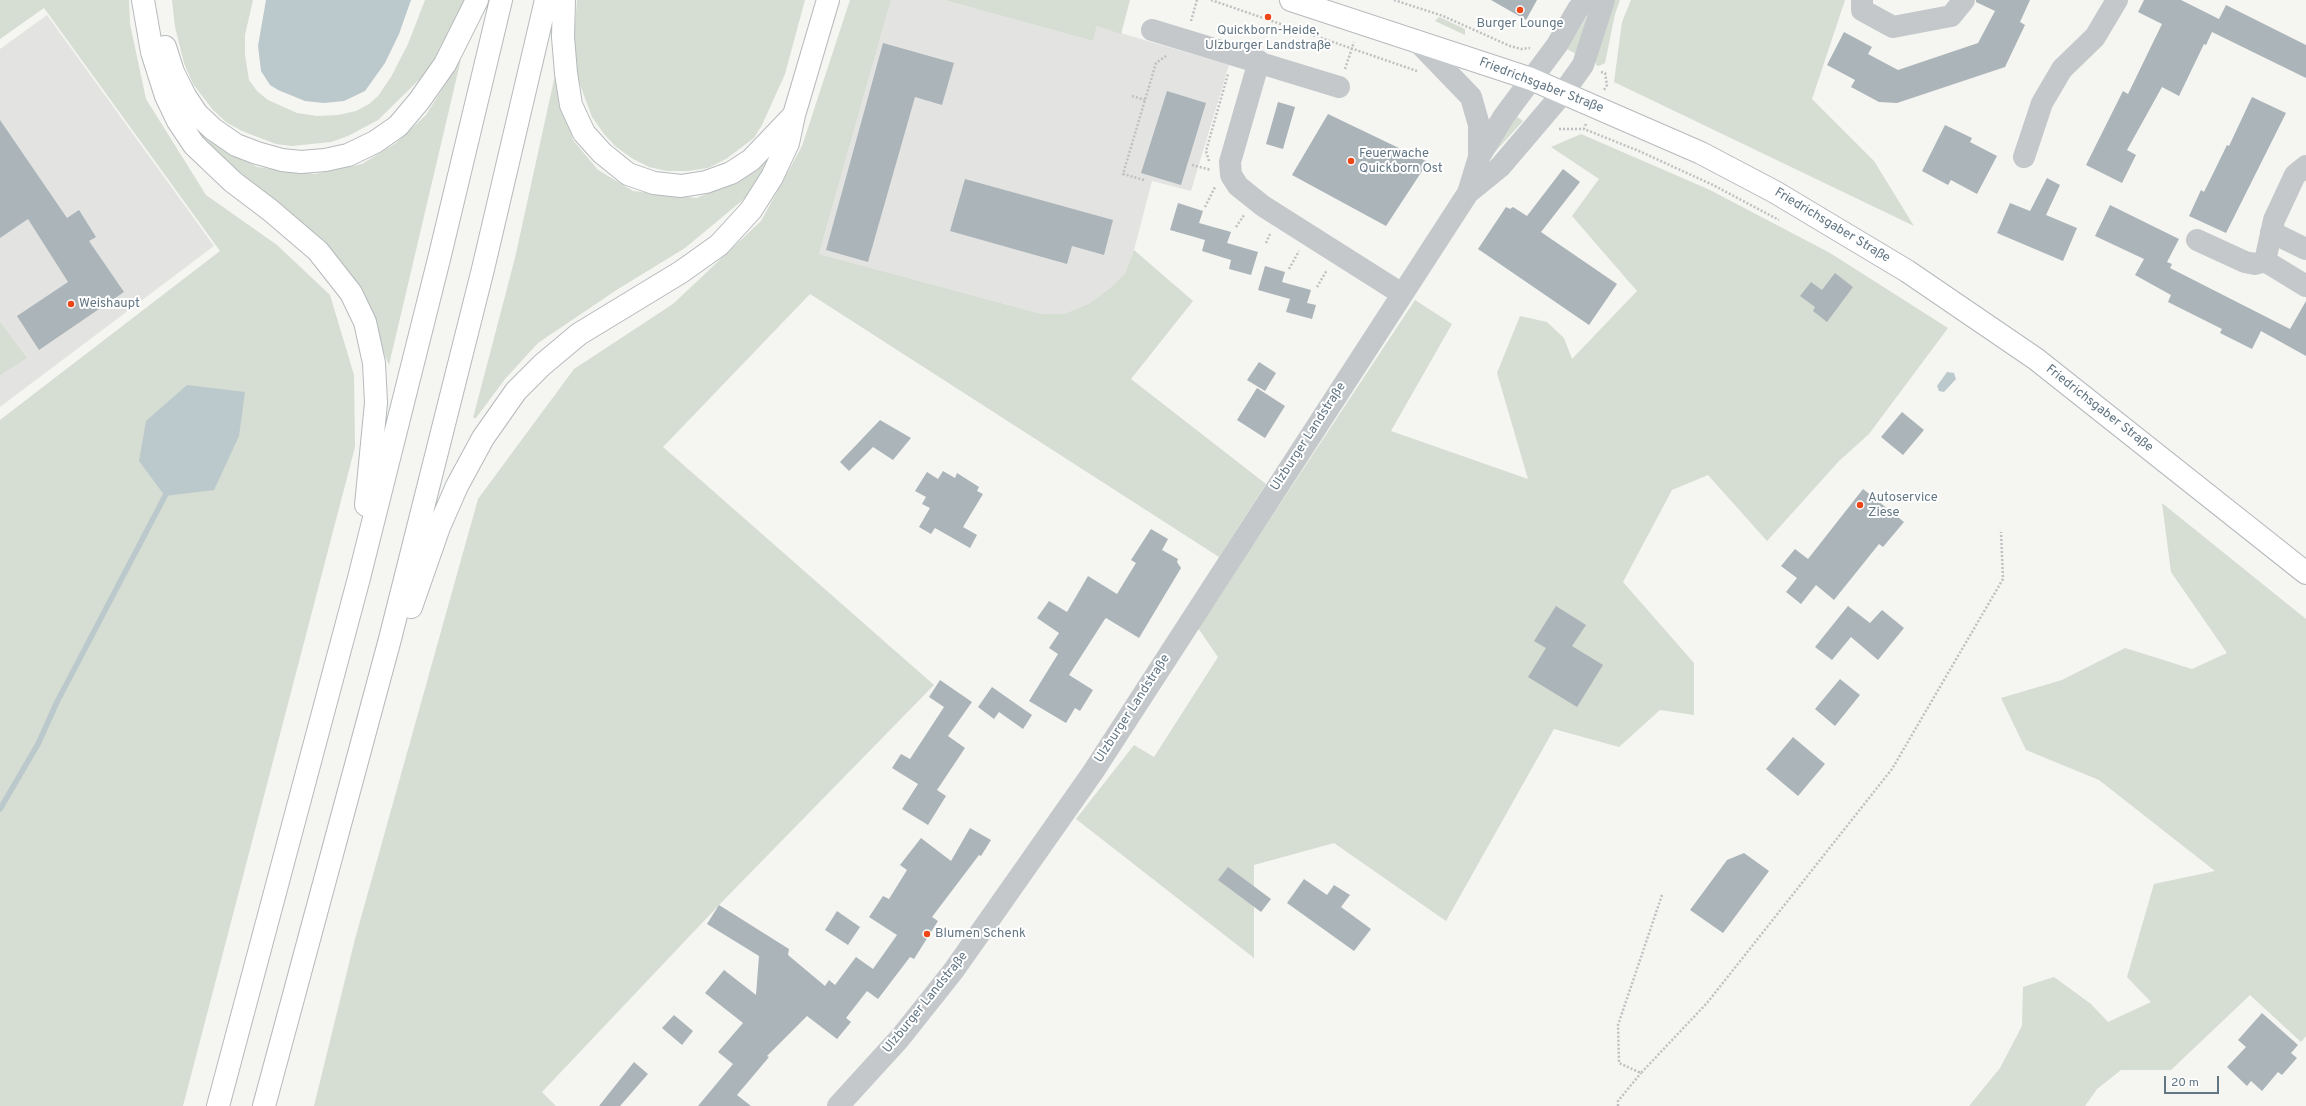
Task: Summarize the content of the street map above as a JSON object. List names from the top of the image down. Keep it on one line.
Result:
{"streets":{"main road":["Friedrichsgaber Straße"],"street":["Ulzburger Landstraße"]},"crossings":[["Friedrichsgaber Straße","Ulzburger Landstraße"]],"places":["Burger Lounge","Quickborn-Heide, Ulzburger Landstraße","Feuerwache Quickborn Ost","Weishaupt","Autoservice Ziese","Blumen Schenk"],"scale_bar":"20 m"}
